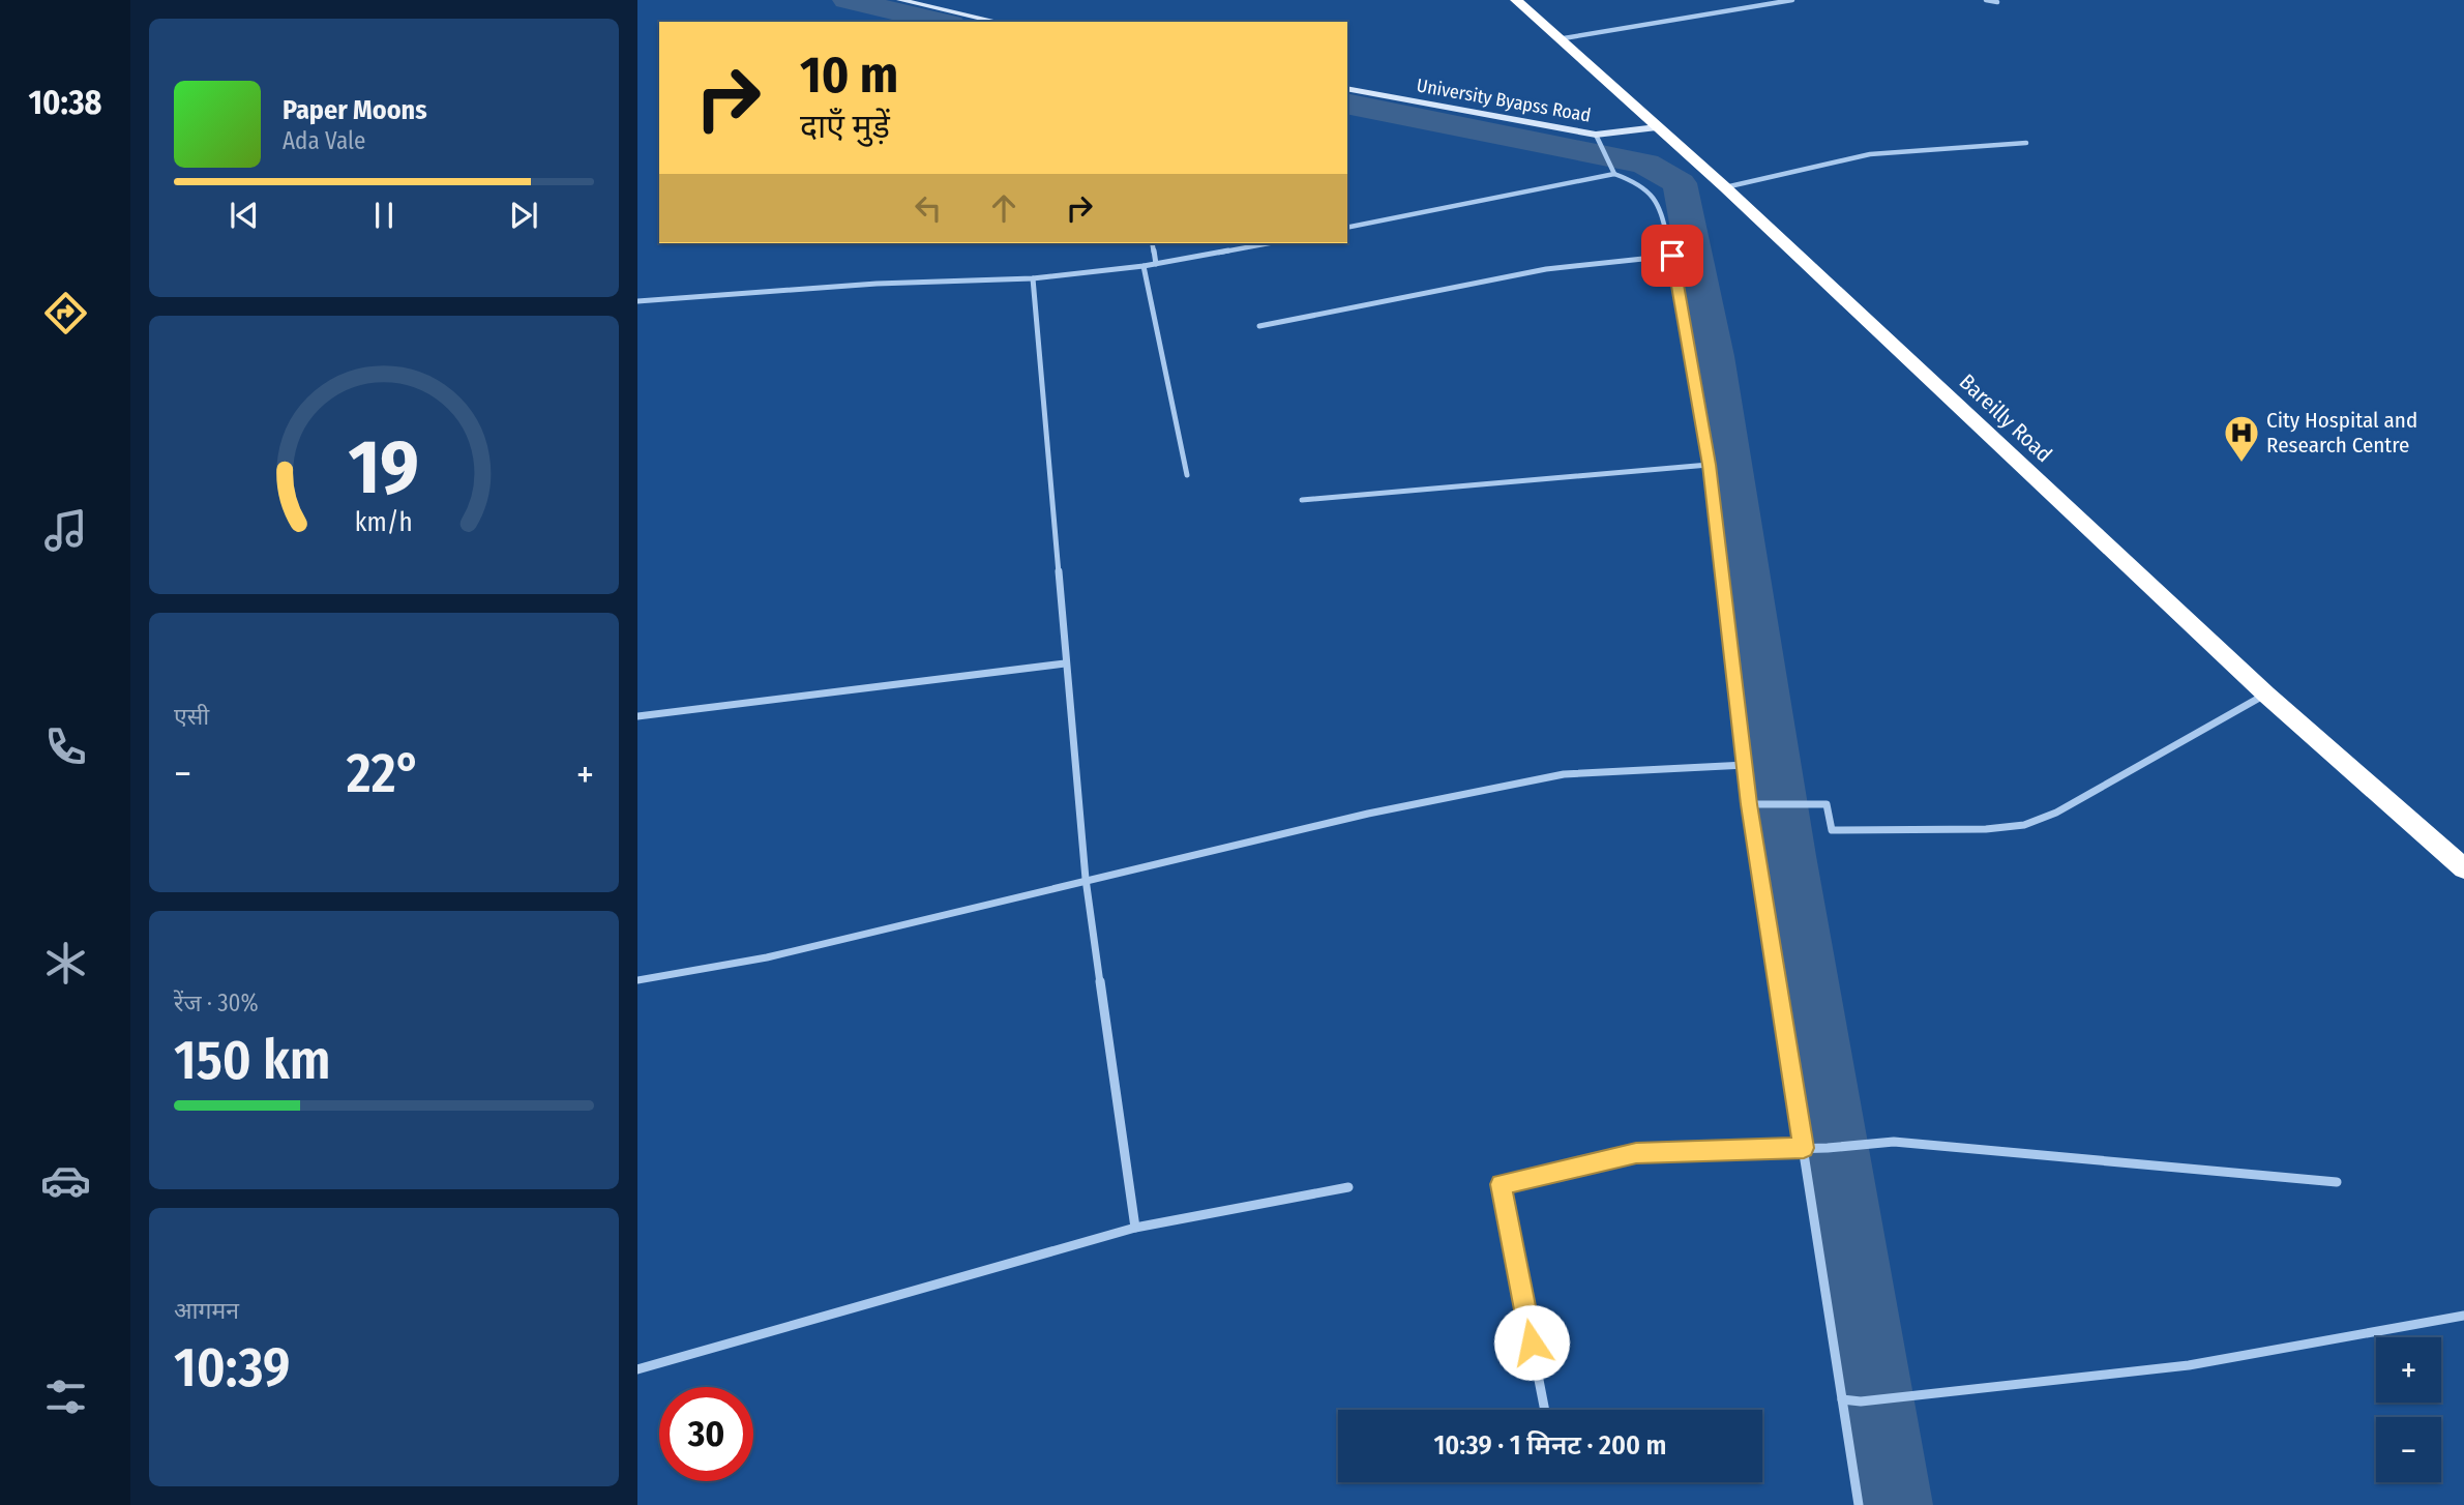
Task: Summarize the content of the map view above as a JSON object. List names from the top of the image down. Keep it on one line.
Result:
{"streets":{"highway":["Bareilly Road"],"main road":["University Byapss Road"]},"crossings":[["University Byapss Road","Bareilly Road"]],"places":{"hospital":["City Hospital and Research Centre"]},"page":{"tabs":"10:38","turn":["10 m","दाएँ मुड़ें"],"song":["Paper Moons","Ada Vale"],"tile":["एसी",["रेंज · 30%","150 km"],["आगमन","10:39"]],"heat":["−","22°","+"],"map_buttons":["+","−"],"limit":"30","trip":"10:39 · 1 मिनट · 200 m","gauge":["19","km/h"]}}
